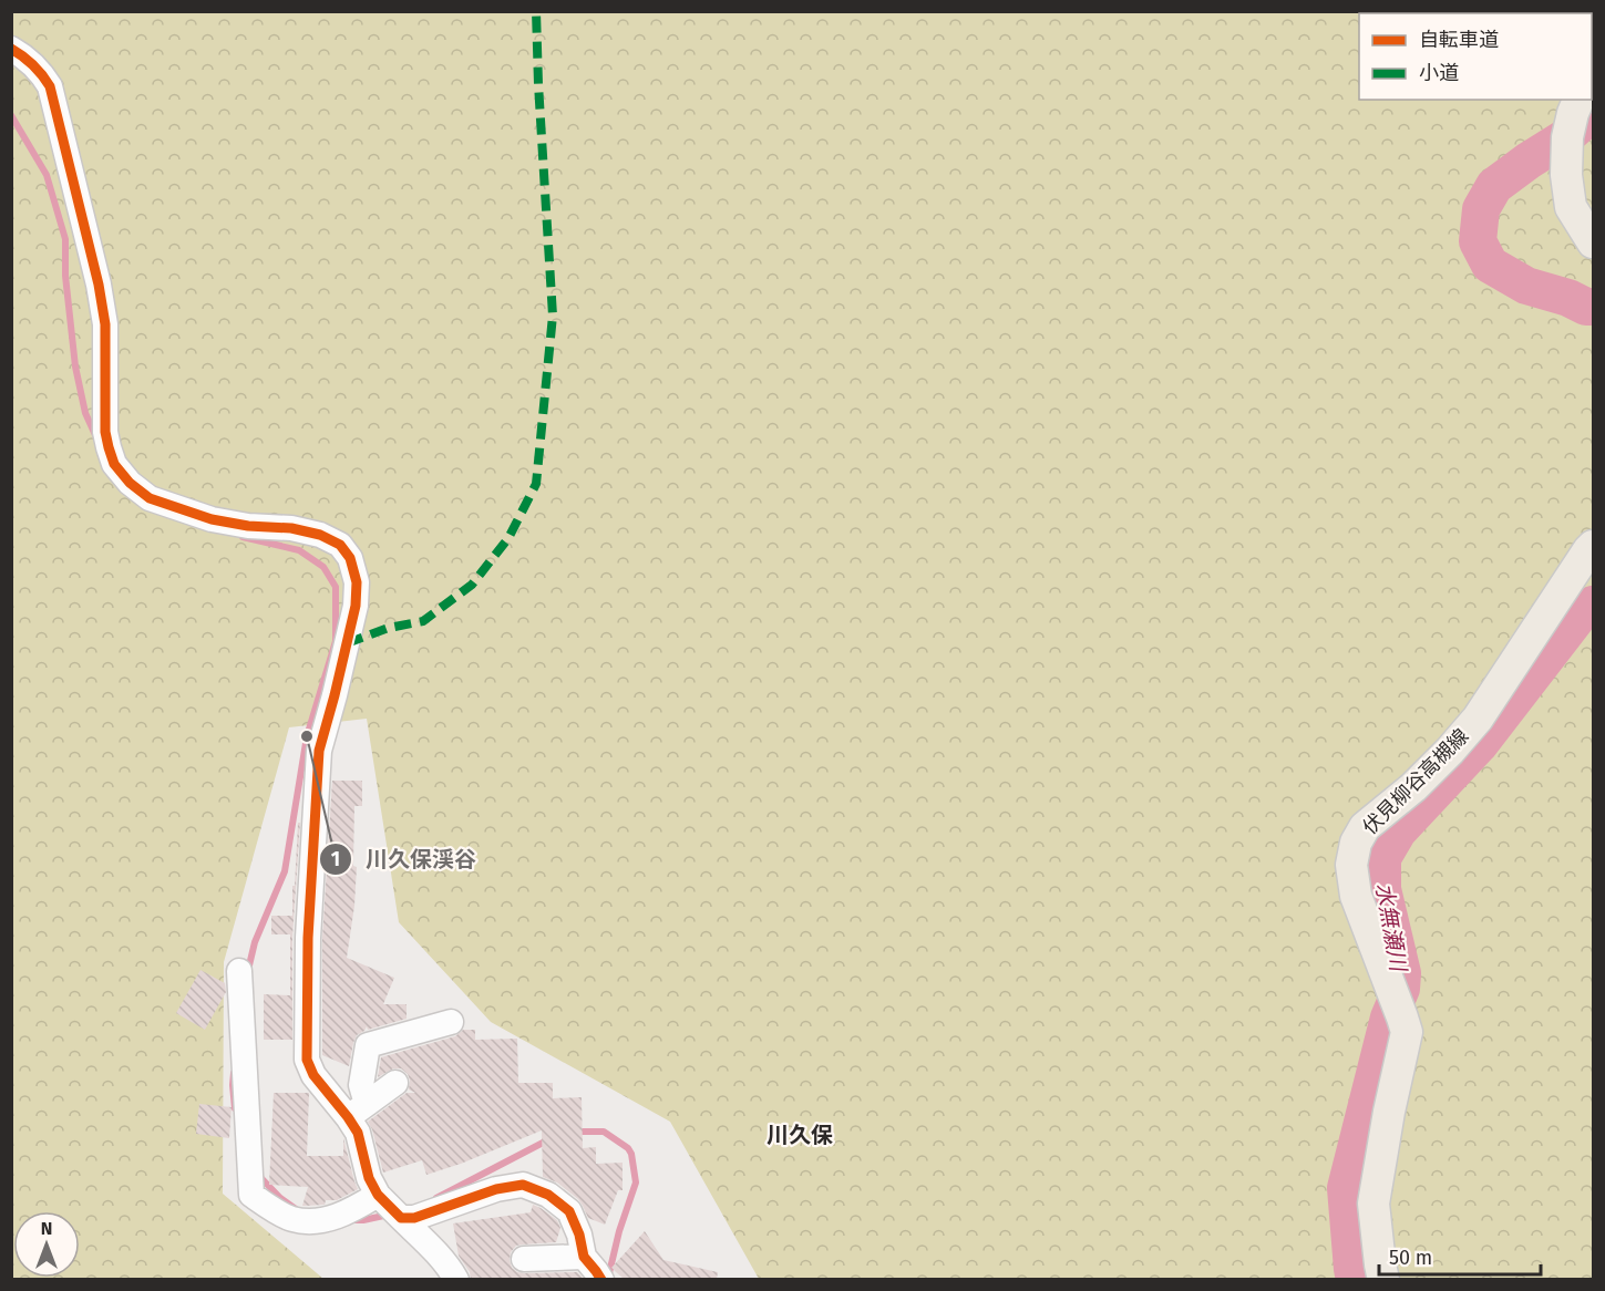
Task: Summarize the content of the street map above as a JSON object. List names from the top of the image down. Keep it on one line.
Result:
{"streets":{"main road":["伏見柳谷高槻線"]},"districts":["川久保"],"water":["水無瀬川"],"places":["川久保渓谷"],"legend":["自転車道","小道"],"scale_bar":"50 m","north":"top"}
